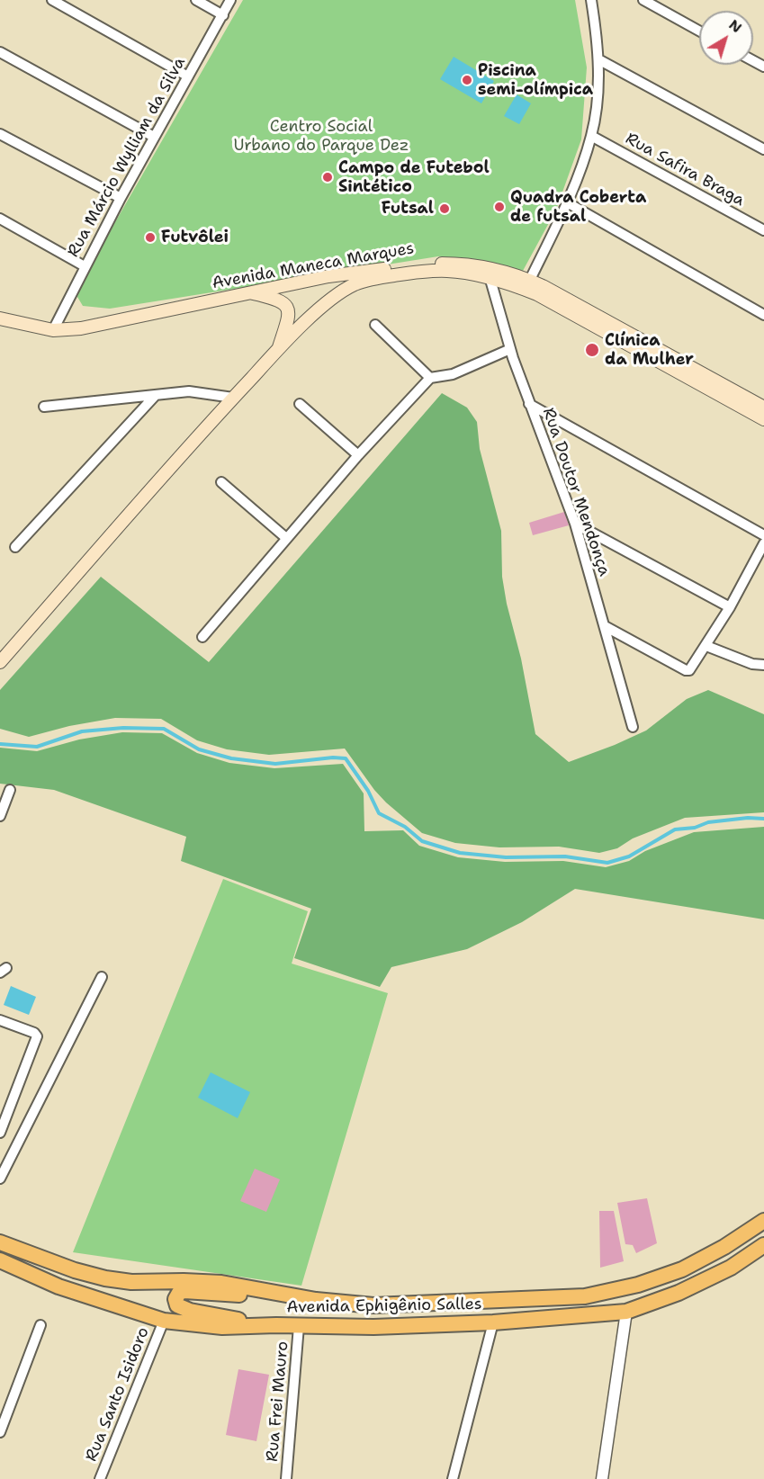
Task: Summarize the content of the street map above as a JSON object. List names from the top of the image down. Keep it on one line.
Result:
{"streets":{"main road":["Avenida Maneca Marques","Avenida Ephigênio Salles"],"street":["Rua Márcio Wylliam da Silva","Rua Safira Braga","Rua Doutor Mendonça","Rua Santo Isidoro","Rua Frei Mauro"]},"crossings":[["Rua Márcio Wylliam da Silva","Avenida Maneca Marques"],["Avenida Maneca Marques","Rua Doutor Mendonça"],["Avenida Ephigênio Salles","Rua Santo Isidoro"],["Avenida Ephigênio Salles","Rua Frei Mauro"]],"parks":["Centro Social Urbano do Parque Dez"],"places":["Piscina semi-olímpica","Campo de Futebol Sintético","Quadra Coberta de futsal","Futsal","Futvôlei","Clínica da Mulher"],"north":"top right"}
